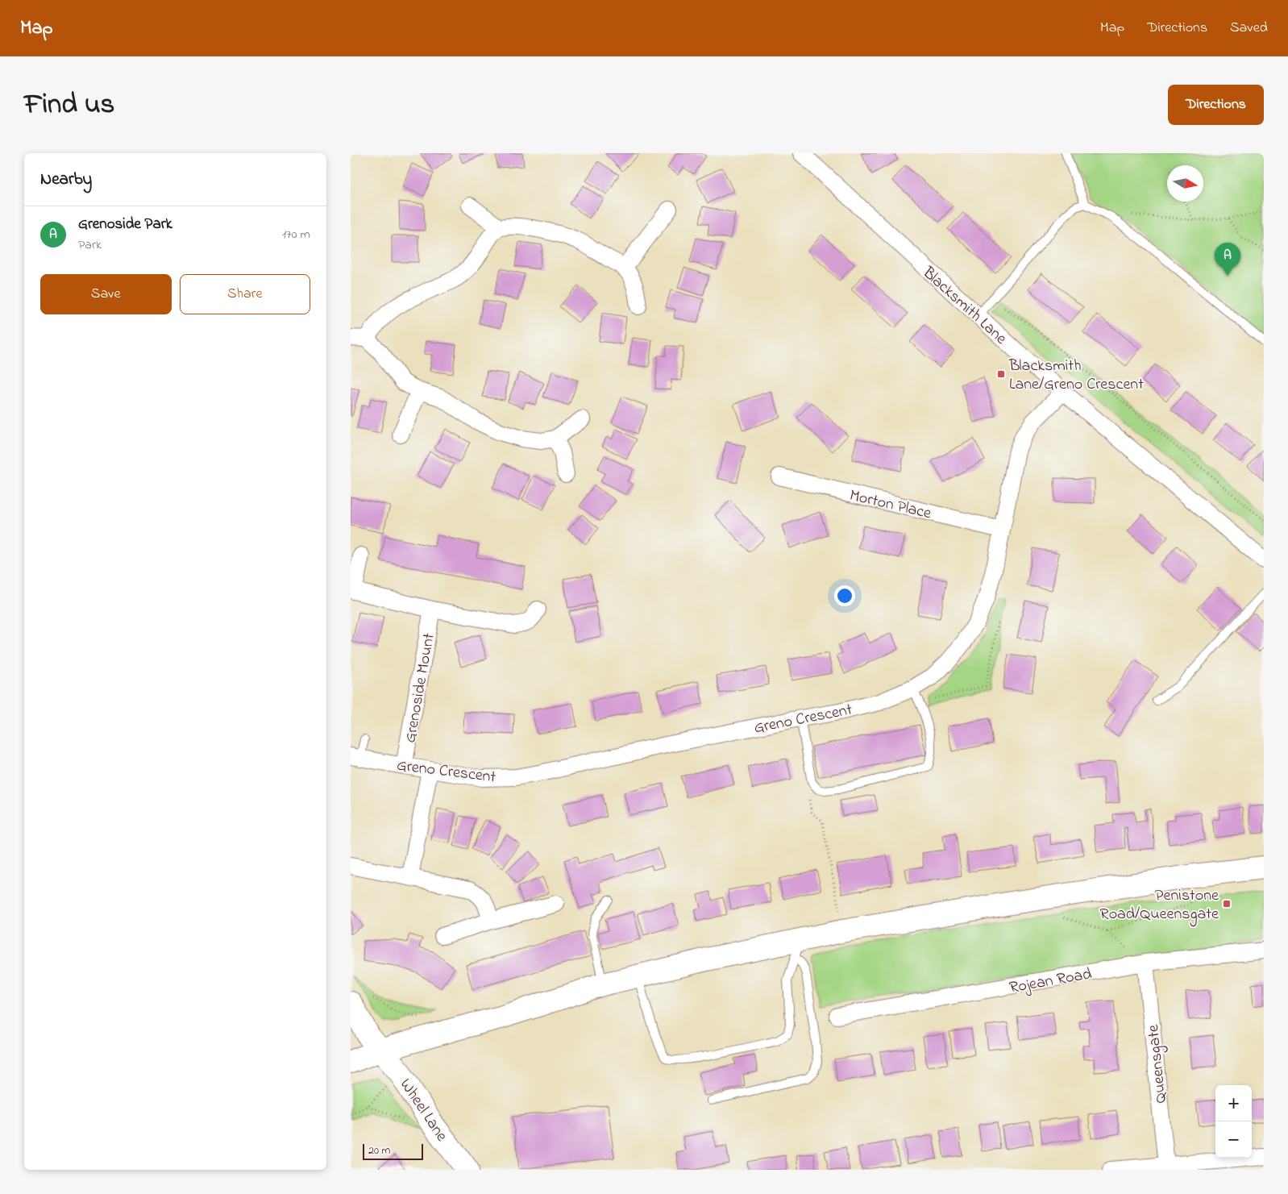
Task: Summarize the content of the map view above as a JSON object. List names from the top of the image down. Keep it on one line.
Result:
{"streets":{"main road":["Wheel Lane"],"street":["Blacksmith Lane","Morton Place","Grenoside Mount","Greno Crescent","Rojean Road","Queensgate"]},"crossings":[["Blacksmith Lane","Greno Crescent"],["Morton Place","Greno Crescent"],["Grenoside Mount","Greno Crescent"],["Rojean Road","Queensgate"]],"places":{"transit":["Blacksmith Lane/Greno Crescent","Penistone Road/Queensgate"]},"scale_bar":"20 m","north":"right","page":{"header":"Map","nav":["Map","Directions","Saved"],"title":"Find us","buttons":["Directions",["Save","Share"]],"heading":"Nearby","list":[{"mark":"A","name":"Grenoside Park","note":"Park","value":"170 m"}],"pins":"A","map_buttons":["+","−"],"scale":"20 m"}}
